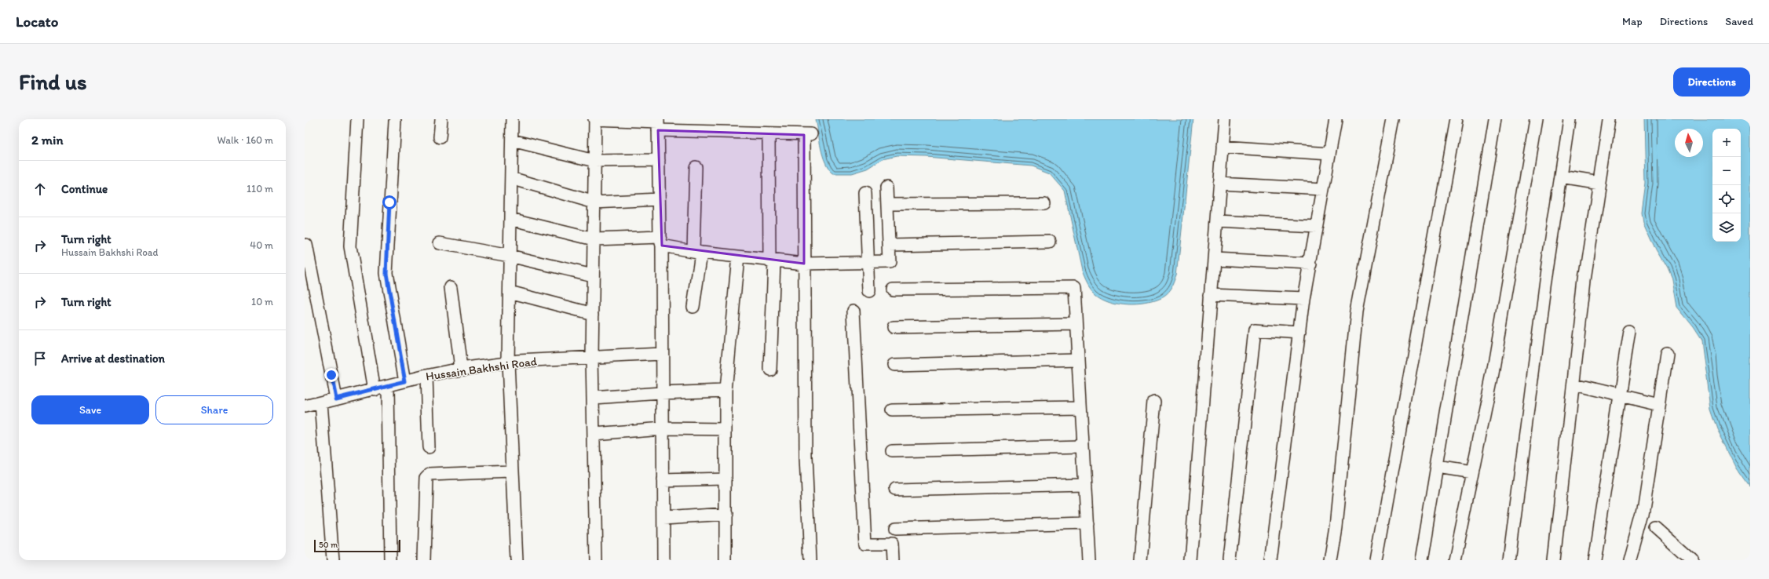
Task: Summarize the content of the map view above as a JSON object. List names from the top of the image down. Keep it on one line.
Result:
{"streets":{"street":["Hussain Bakhshi Road"]},"scale_bar":"50 m","north":"top","page":{"header":"Locato","nav":["Map","Directions","Saved"],"buttons":["Directions",["Save","Share"]],"title":"Find us","heading":["2 min","Walk · 160 m"],"map_buttons":["+","−"],"list":[["Continue","110 m"],["Turn right","Hussain Bakhshi Road","40 m"],["Turn right","10 m"],"Arrive at destination"],"scale":"50 m"}}
